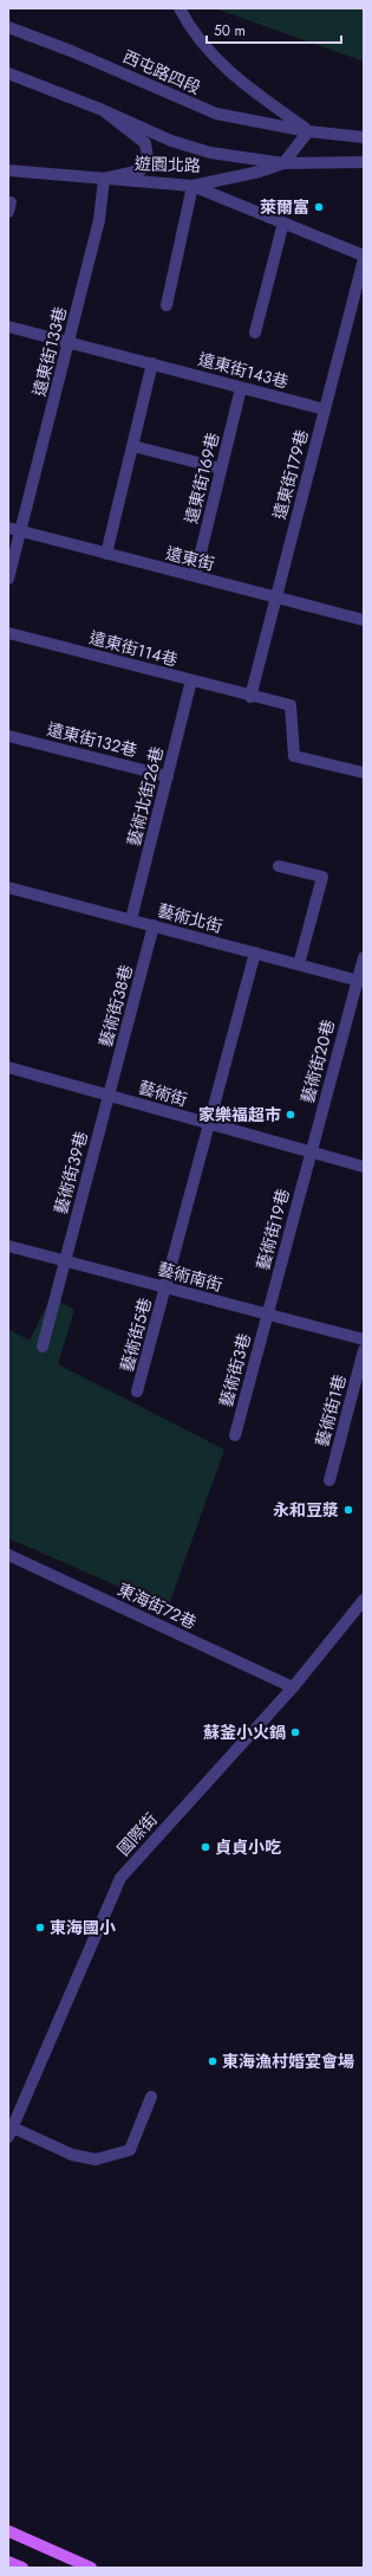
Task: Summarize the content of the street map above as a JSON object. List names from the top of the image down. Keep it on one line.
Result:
{"streets":{"street":["西屯路四段","遊園北路","遠東街133巷","遠東街143巷","遠東街179巷","遠東街169巷","遠東街","遠東街114巷","遠東街132巷","藝術北街26巷","藝術北街","藝術街38巷","藝術街20巷","藝術街","藝術街39巷","藝術街19巷","藝術南街","藝術街5巷","藝術街3巷","藝術街1巷","東海街72巷","國際街"]},"crossings":[["遊園北路","遠東街133巷"],["遠東街133巷","遠東街143巷"],["遠東街133巷","遠東街"],["遠東街143巷","遠東街179巷"],["遠東街143巷","遠東街169巷"],["遠東街179巷","遠東街"],["遠東街179巷","遠東街114巷"],["遠東街169巷","遠東街"],["遠東街114巷","藝術北街26巷"],["遠東街132巷","藝術北街26巷"],["藝術北街26巷","藝術北街"],["藝術北街","藝術街38巷"],["藝術北街","藝術街20巷"],["藝術北街","藝術街5巷"],["藝術街38巷","藝術街"],["藝術街38巷","藝術街39巷"],["藝術街20巷","藝術街"],["藝術街20巷","藝術街19巷"],["藝術街","藝術街39巷"],["藝術街","藝術街19巷"],["藝術街","藝術街5巷"],["藝術街39巷","藝術南街"],["藝術街19巷","藝術南街"],["藝術街19巷","藝術街3巷"],["藝術南街","藝術街5巷"],["藝術南街","藝術街3巷"],["東海街72巷","國際街"]],"places":["萊爾富","家樂福超市","永和豆漿","蘇釜小火鍋","貞貞小吃","東海國小","東海漁村婚宴會場"],"scale_bar":"50 m"}
